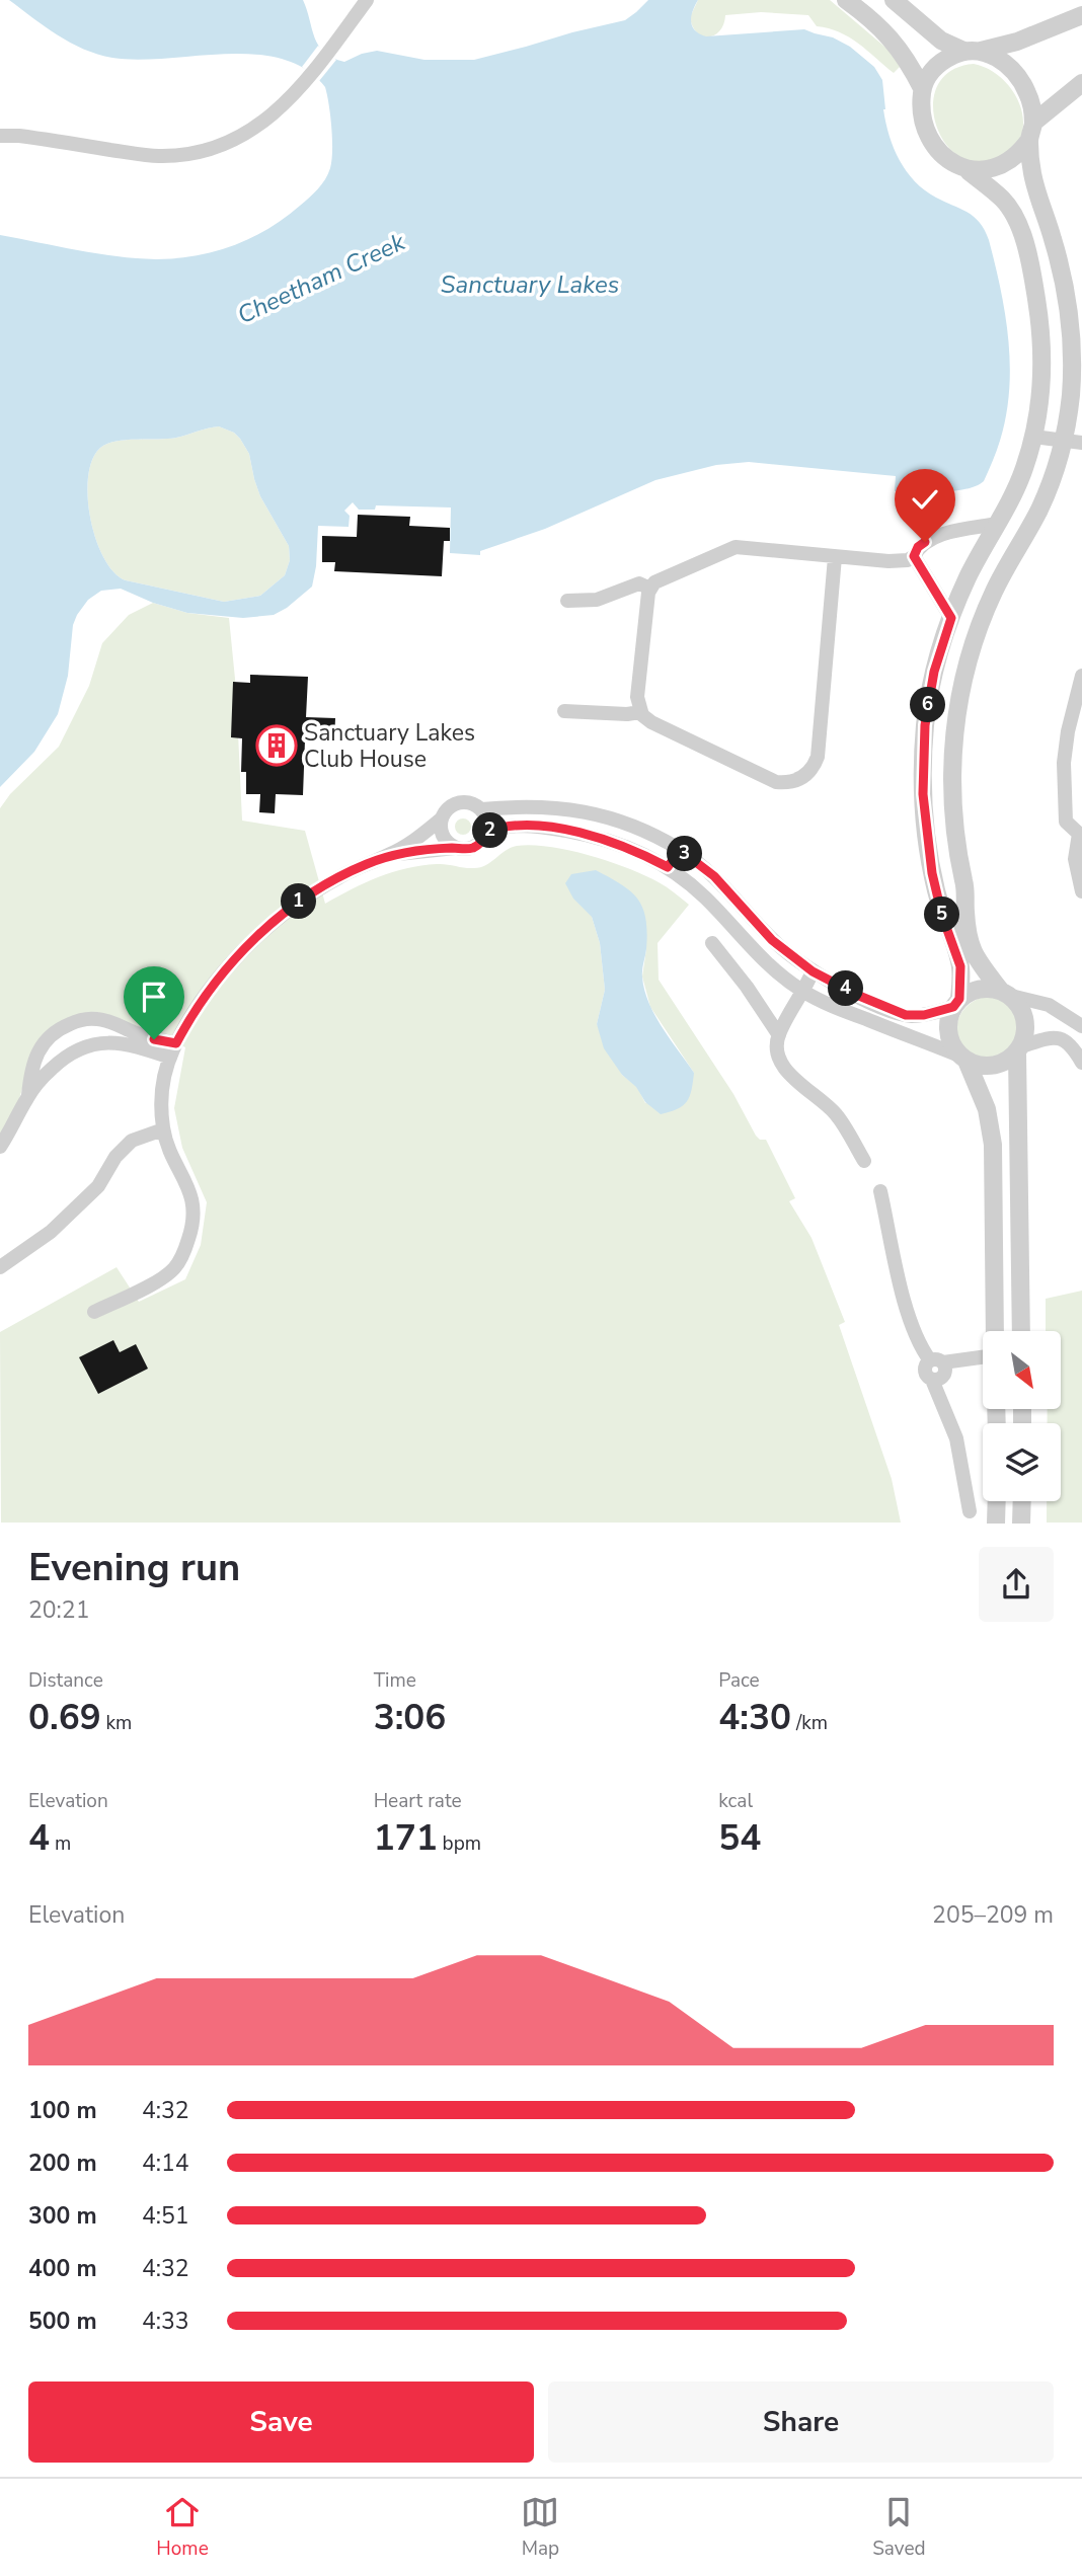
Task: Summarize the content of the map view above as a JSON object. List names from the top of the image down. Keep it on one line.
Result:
{"water":["Cheetham Creek","Sanctuary Lakes"],"places":{"building":["Sanctuary Lakes Club House"]},"north":"bottom right","page":{"pins":["6","2","3","1","5","4"],"heading":["Evening run","20:21"],"stats":[["Distance","0.69 km"],["Time","3:06"],["Pace","4:30 /km"],["Elevation","4 m"],["Heart rate","171 bpm"],["kcal","54"]],"chart":["Elevation","205–209 m"],"list":[{"name":"100 m","note":"4:32"},{"name":"200 m","note":"4:14"},{"name":"300 m","note":"4:51"},{"name":"400 m","note":"4:32"},{"name":"500 m","note":"4:33"}],"buttons":["Save","Share"],"tabs":["Home","Map","Saved"]}}
